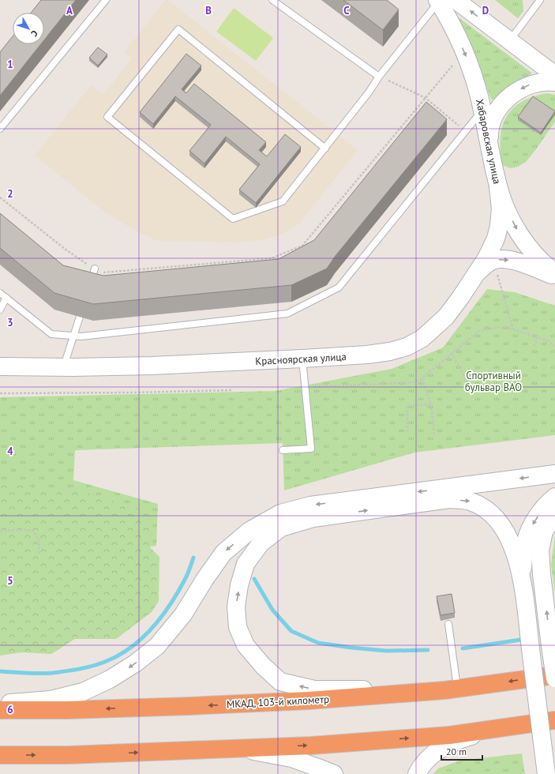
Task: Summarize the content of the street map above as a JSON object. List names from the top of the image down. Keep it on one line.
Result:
{"streets":{"highway":["МКАД, 103-й километр"],"main road":["Хабаровская улица","Красноярская улица"]},"crossings":[["Хабаровская улица","Красноярская улица"]],"one_way":["Хабаровская улица"],"parks":["Спортивный бульвар ВАО"],"scale_bar":"20 m","north":"bottom right","grid":{"columns":["A","B","C","D"],"rows":["1","2","3","4","5","6"]}}
